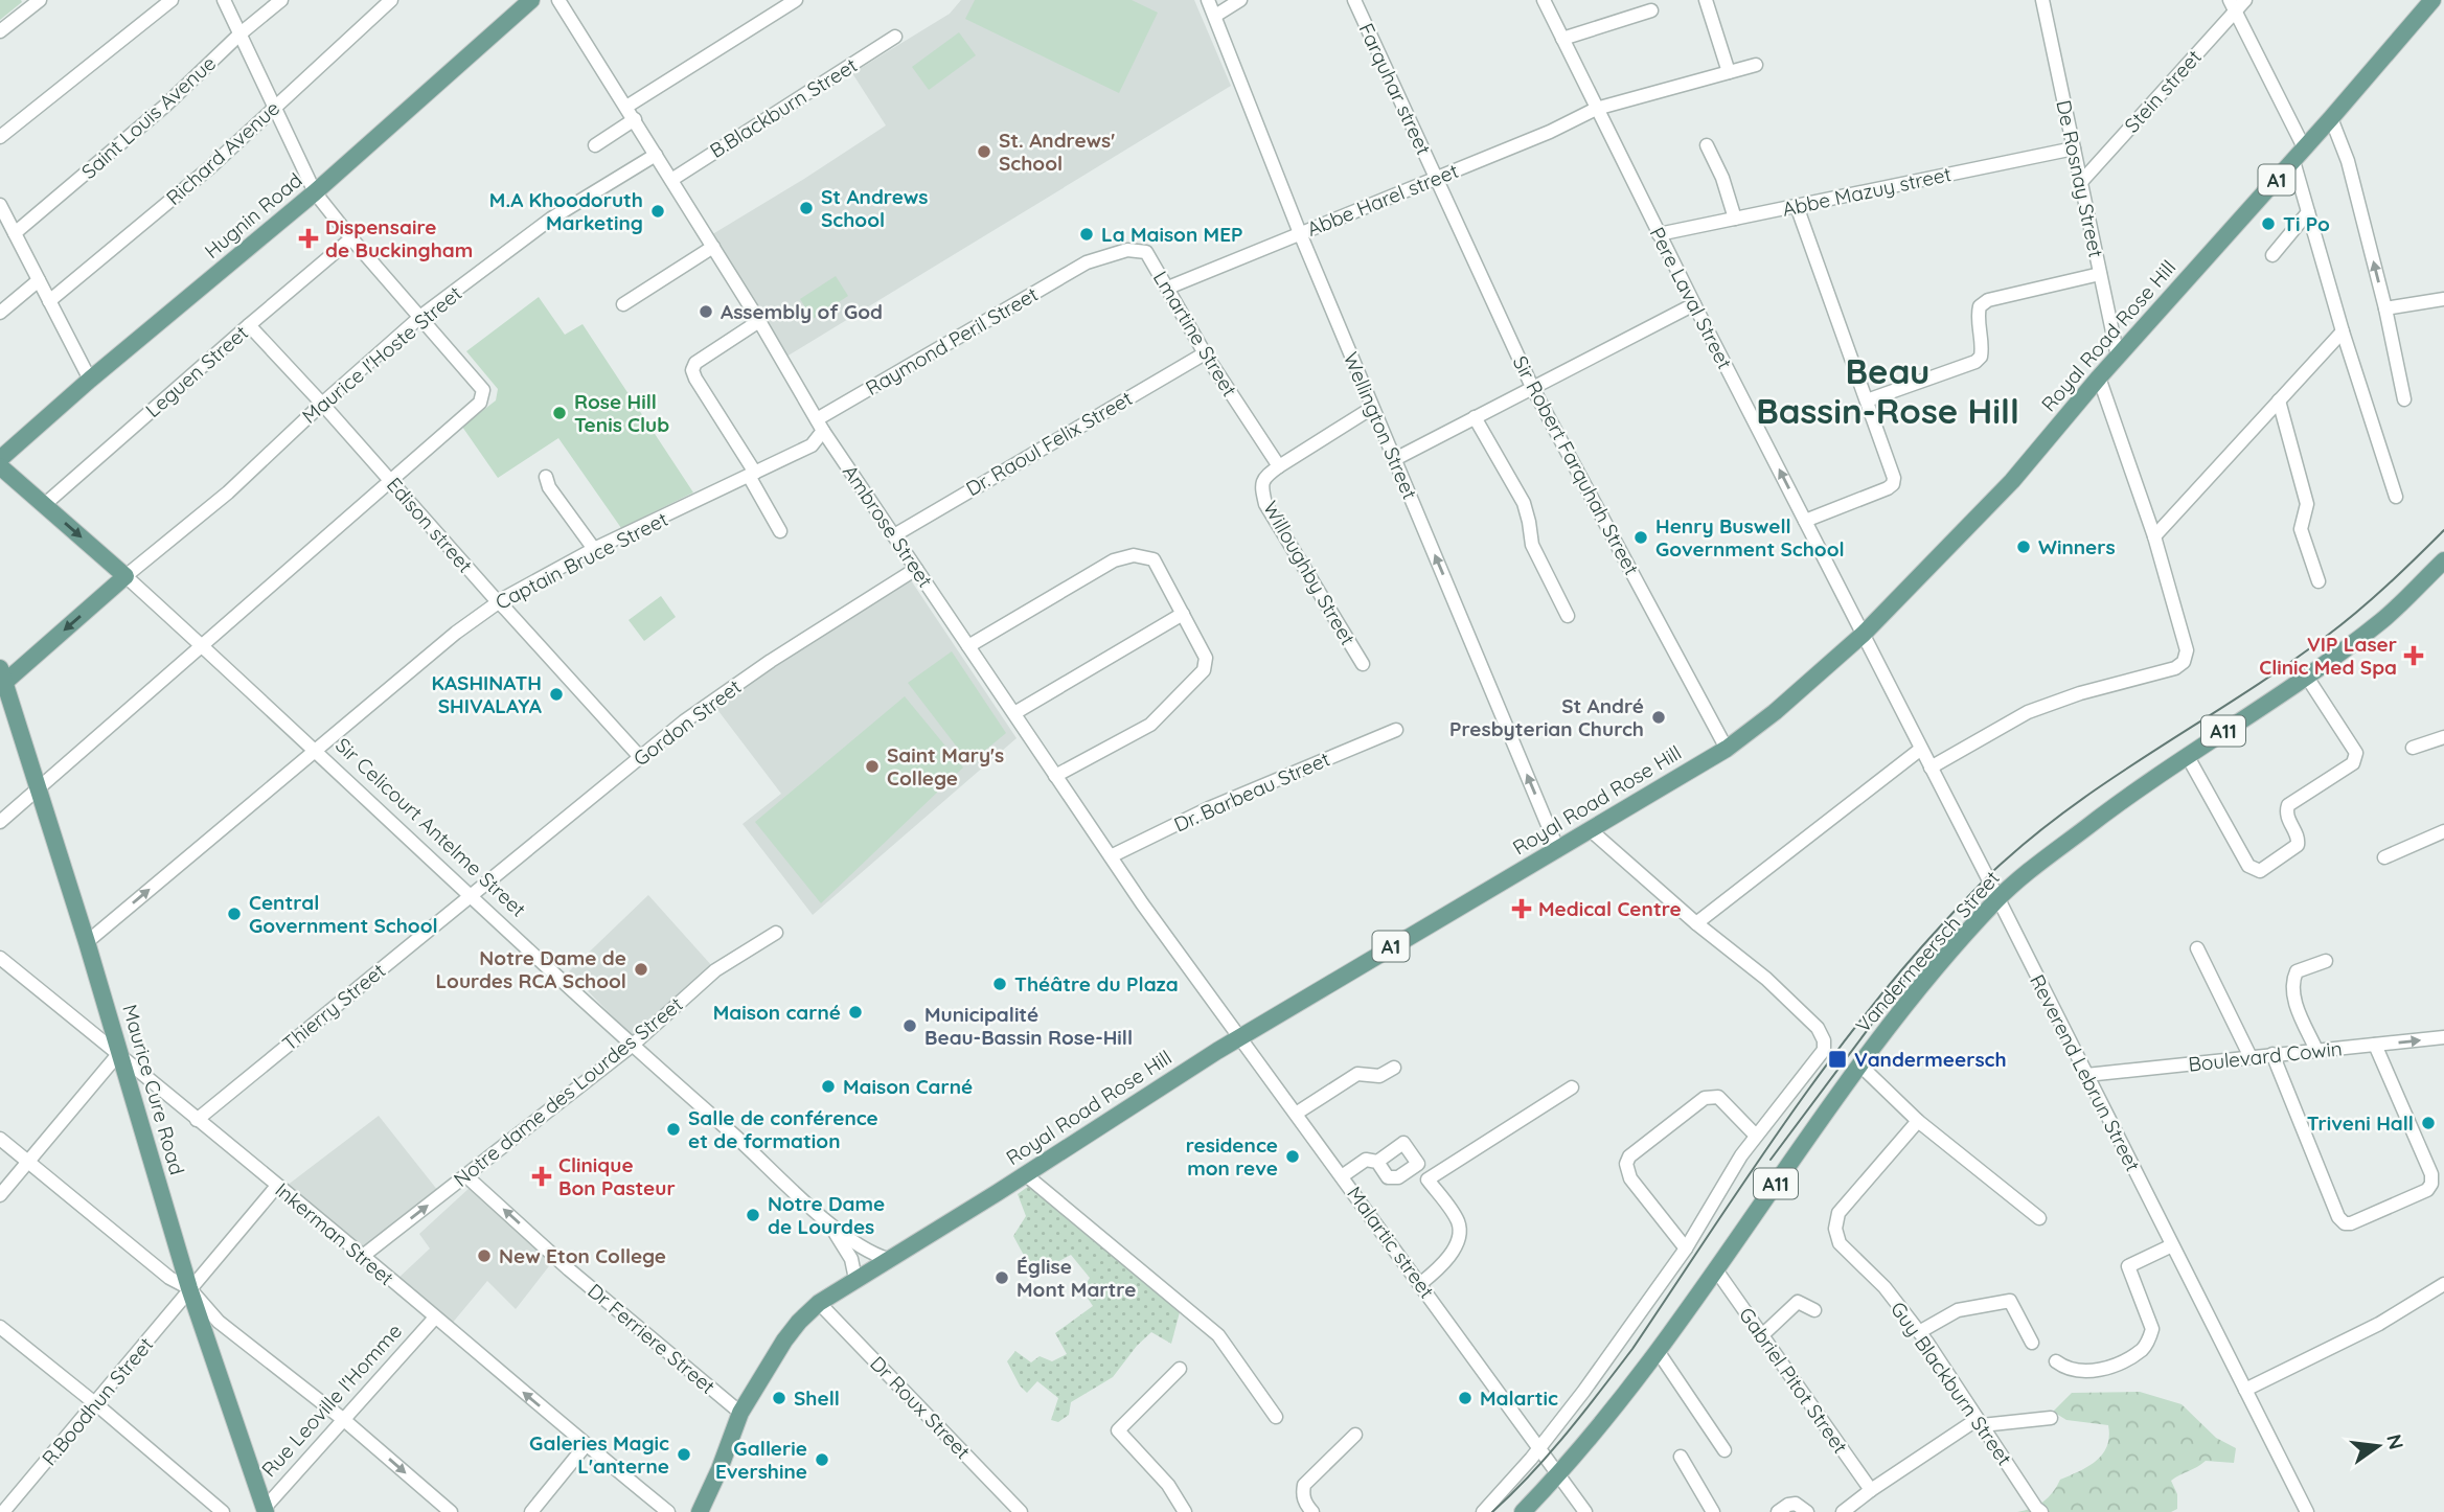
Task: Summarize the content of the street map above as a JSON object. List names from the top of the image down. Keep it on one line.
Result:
{"streets":{"main road":["A1","Hugnin Road","Royal Road Rose Hill","A11","Sir Celicourt Antelme Street","Vandermeersch Street","Maurice Cure Road"],"street":["Farquhar street","Stein street","B.Blackburn Street","Saint Louis Avenue","Richard Avenue","De Rosnay Street","Abbe Mazuy street","Abbe Harel street","Pere Laval Street","Lmartine Street","Raymond Peril Street","Maurice I'Hoste Street","Leguen Street","Wellington Street","Dr. Raoul Felix Street","Sir Robert Farquhah Street","Edison street","Ambrose Street","Captain Bruce Street","Willoughby Street","Gordon Street","Dr. Barbeau Street","Thierry Street","Boulevard Cowin","Reverend Lebrun Street","Notre dame des Lourdes Street","Inkerman Street","Malartic street","Dr Ferriere Street","Gabriel Pitot Street","Guy Blackburn Street","Rue Leoville l'Homme","R.Boodhun Street","Dr Roux Street"]},"crossings":[["Farquhar street","Abbe Harel street"],["Farquhar street","Sir Robert Farquhah Street"],["Stein street","De Rosnay Street"],["B.Blackburn Street","Ambrose Street"],["De Rosnay Street","Abbe Mazuy street"],["De Rosnay Street","Royal Road Rose Hill"],["Abbe Mazuy street","Pere Laval Street"],["Abbe Harel street","Pere Laval Street"],["Abbe Harel street","Lmartine Street"],["Abbe Harel street","Wellington Street"],["Abbe Harel street","Sir Robert Farquhah Street"],["Pere Laval Street","Royal Road Rose Hill"],["Pere Laval Street","Reverend Lebrun Street"],["Lmartine Street","Raymond Peril Street"],["Lmartine Street","Dr. Raoul Felix Street"],["Lmartine Street","Willoughby Street"],["Royal Road Rose Hill","Wellington Street"],["Royal Road Rose Hill","Sir Robert Farquhah Street"],["Royal Road Rose Hill","Ambrose Street"],["Royal Road Rose Hill","Sir Celicourt Antelme Street"],["Royal Road Rose Hill","Reverend Lebrun Street"],["Royal Road Rose Hill","Malartic street"],["Royal Road Rose Hill","Dr Ferriere Street"],["Royal Road Rose Hill","Dr Roux Street"],["Raymond Peril Street","Ambrose Street"],["Raymond Peril Street","Captain Bruce Street"],["Maurice I'Hoste Street","Edison street"],["Maurice I'Hoste Street","Ambrose Street"],["Maurice I'Hoste Street","Sir Celicourt Antelme Street"],["Leguen Street","Edison street"],["Leguen Street","Sir Celicourt Antelme Street"],["Wellington Street","Willoughby Street"],["Dr. Raoul Felix Street","Ambrose Street"],["Edison street","Captain Bruce Street"],["Edison street","Gordon Street"],["Ambrose Street","Captain Bruce Street"],["Ambrose Street","Gordon Street"],["Ambrose Street","Dr. Barbeau Street"],["Ambrose Street","Malartic street"],["Captain Bruce Street","Sir Celicourt Antelme Street"],["Captain Bruce Street","Maurice Cure Road"],["Gordon Street","Sir Celicourt Antelme Street"],["Gordon Street","Thierry Street"],["Sir Celicourt Antelme Street","Thierry Street"],["Sir Celicourt Antelme Street","Notre dame des Lourdes Street"],["Vandermeersch Street","Reverend Lebrun Street"],["Vandermeersch Street","Malartic street"],["Vandermeersch Street","Gabriel Pitot Street"],["Thierry Street","Inkerman Street"],["Boulevard Cowin","Reverend Lebrun Street"],["Maurice Cure Road","Inkerman Street"],["Maurice Cure Road","Rue Leoville l'Homme"],["Maurice Cure Road","R.Boodhun Street"],["Notre dame des Lourdes Street","Inkerman Street"],["Notre dame des Lourdes Street","Dr Ferriere Street"],["Inkerman Street","Rue Leoville l'Homme"],["Inkerman Street","R.Boodhun Street"]],"one_way":["Dr Ferriere Street"],"districts":["Beau Bassin-Rose Hill"],"places":{"other":["St. Andrews' School","St Andrews School","M.A Khoodoruth Marketing","Ti Po","La Maison MEP","Assembly of God","Rose Hill Tenis Club","Henry Buswell Government School","Winners","KASHINATH SHIVALAYA","St André Presbyterian Church","Saint Mary's College","Central Government School","Notre Dame de Lourdes RCA School","Théâtre du Plaza","Maison carné","Municipalité Beau-Bassin Rose-Hill","Maison Carné","Triveni Hall","Salle de conférence et de formation","residence mon reve","Notre Dame de Lourdes","New Eton College","Église Mont Martre","Shell","Malartic","Galeries Magic L'anterne","Gallerie Evershine"],"health":["Dispensaire de Buckingham","VIP Laser Clinic Med Spa","Medical Centre","Clinique Bon Pasteur"],"transit":["Vandermeersch"]},"north":"right"}
